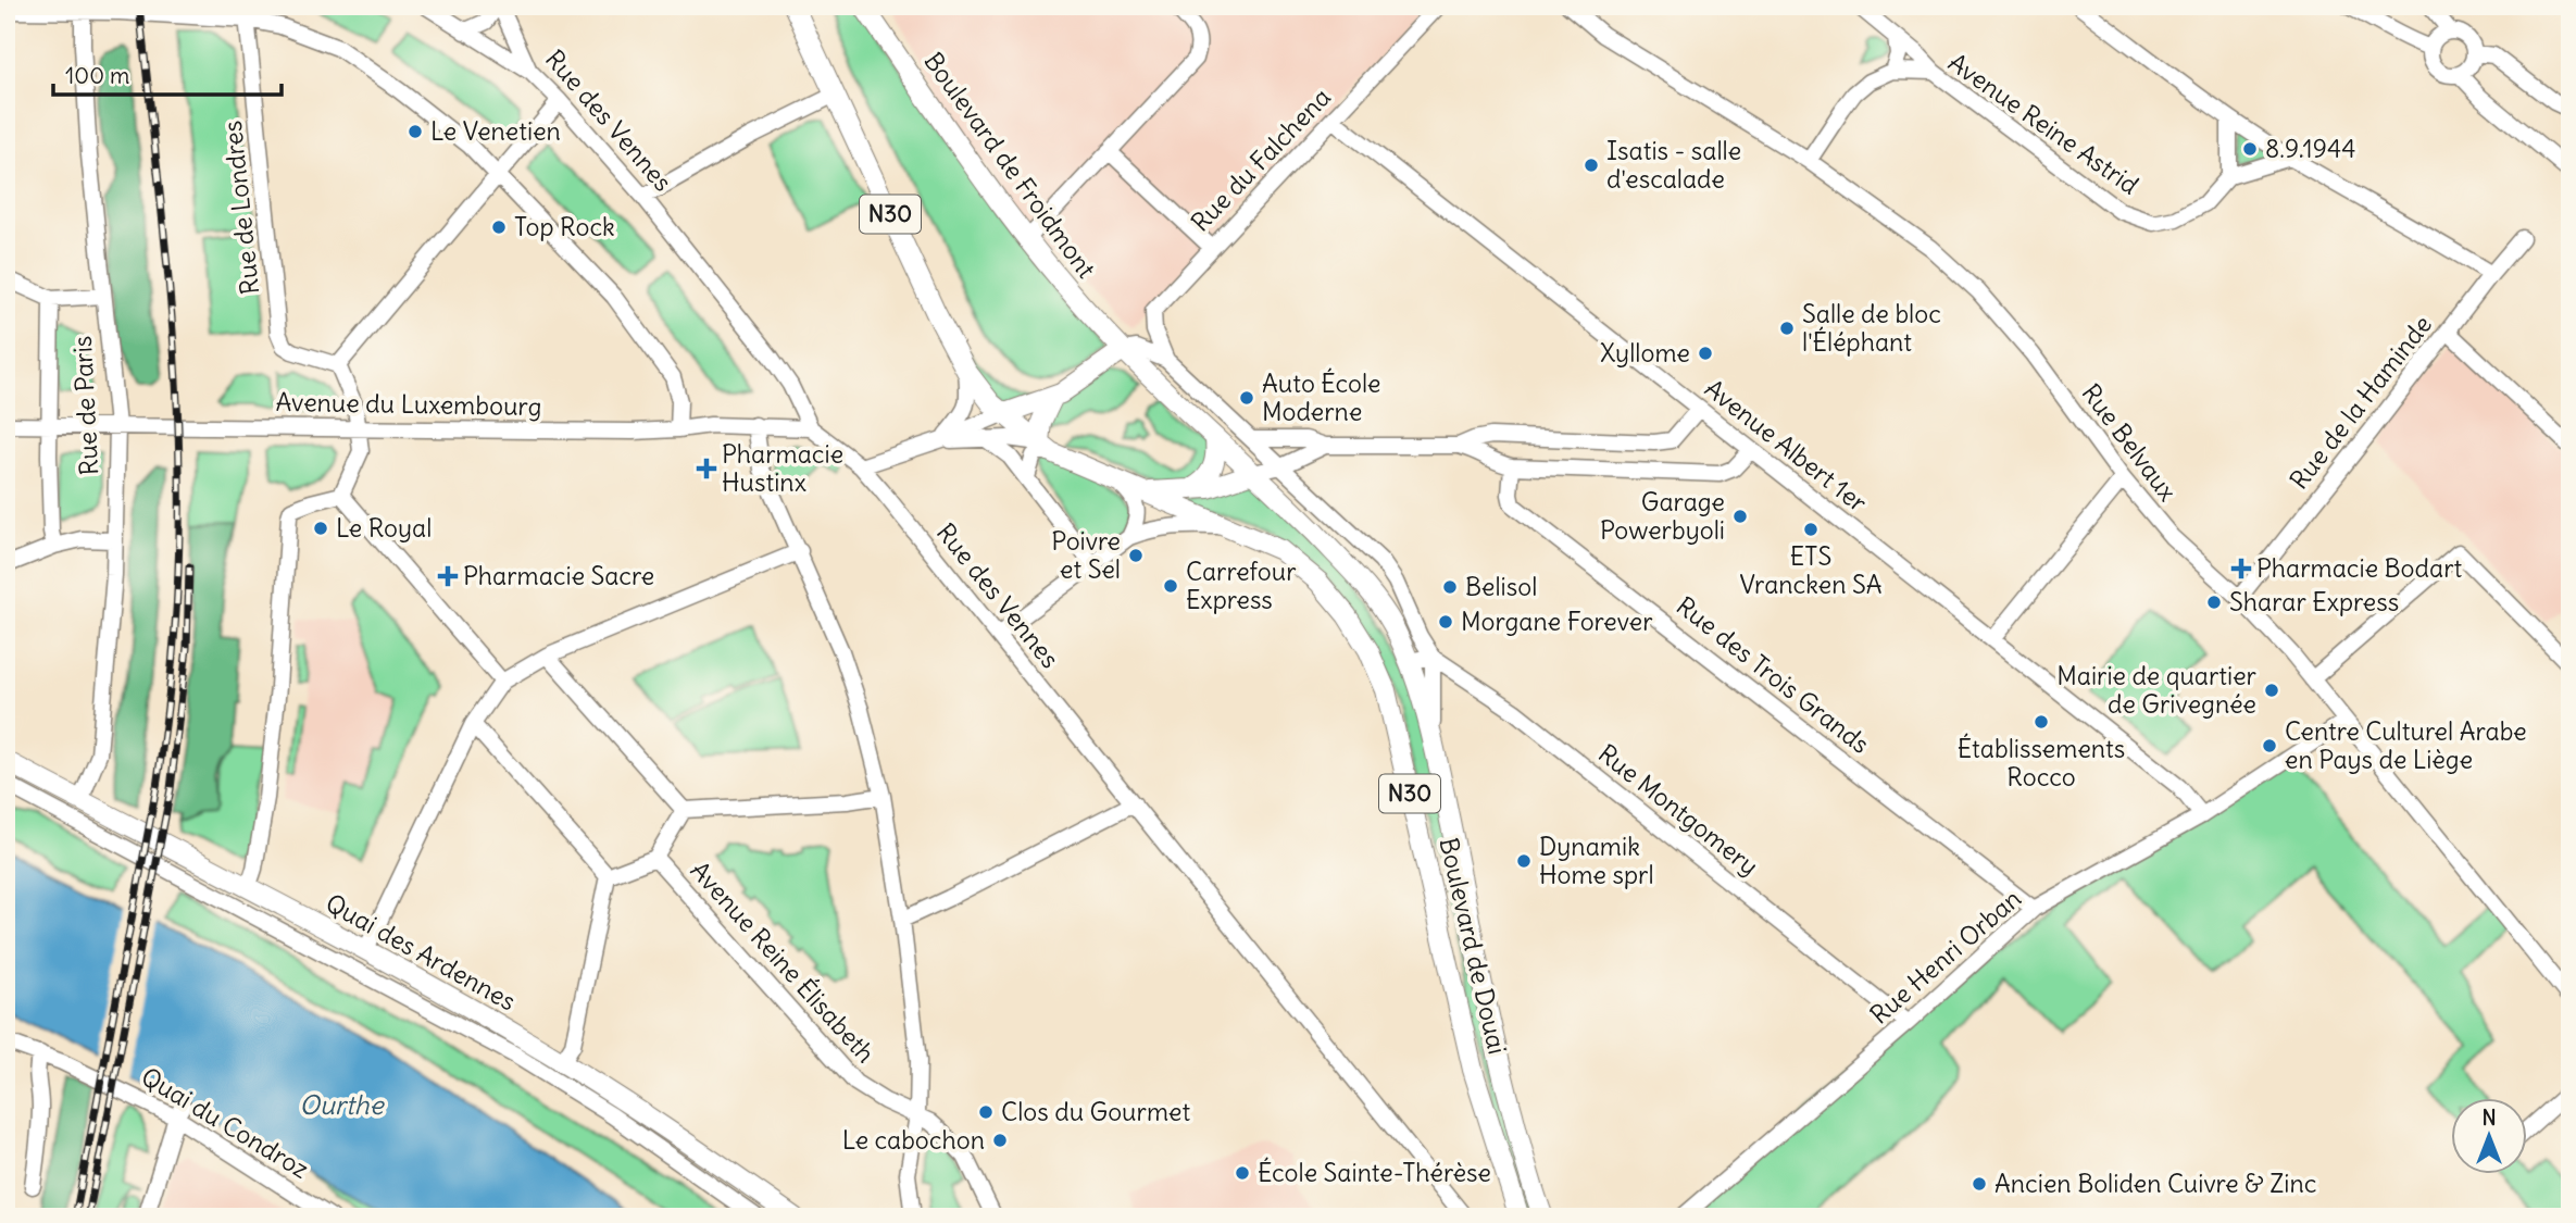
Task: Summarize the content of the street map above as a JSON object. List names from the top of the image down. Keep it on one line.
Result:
{"streets":{"main road":["Boulevard de Froidmont","N30","Boulevard de Douai","Quai des Ardennes"],"street":["Rue des Vennes","Avenue Reine Astrid","Rue du Falchena","Rue de Londres","Rue de la Haminde","Avenue du Luxembourg","Rue de Paris","Rue Belvaux","Avenue Albert 1er","Rue des Trois Grands","Rue Montgomery","Rue Henri Orban","Avenue Reine Élisabeth","Quai du Condroz"]},"crossings":[["Rue des Vennes","Avenue du Luxembourg"],["Rue du Falchena","Avenue Albert 1er"],["Rue du Falchena","Boulevard de Douai"],["Boulevard de Froidmont","Boulevard de Douai"],["N30","Boulevard de Douai"],["Rue de la Haminde","Rue Belvaux"],["Avenue du Luxembourg","Rue de Paris"],["Rue de Paris","Quai des Ardennes"],["Rue Belvaux","Rue Henri Orban"],["Avenue Albert 1er","Rue Henri Orban"],["Rue des Trois Grands","Rue Henri Orban"],["Rue Montgomery","Boulevard de Douai"],["Rue Montgomery","Rue Henri Orban"]],"water":["Ourthe"],"places":{"other":["Le Venetien","8.9.1944","Isatis - salle d'escalade","Top Rock","Salle de bloc l'Éléphant","Xyllome","Auto École Moderne","Garage Powerbyoli","Le Royal","ETS Vrancken SA","Poivre et Sel","Carrefour Express","Belisol","Sharar Express","Morgane Forever","Mairie de quartier de Grivegnée","Établissements Rocco","Centre Culturel Arabe en Pays de Liège","Dynamik Home sprl","Clos du Gourmet","Le cabochon","École Sainte-Thérèse","Ancien Boliden Cuivre & Zinc"],"health":["Pharmacie Hustinx","Pharmacie Bodart","Pharmacie Sacre"]},"scale_bar":"100 m","north":"top"}
